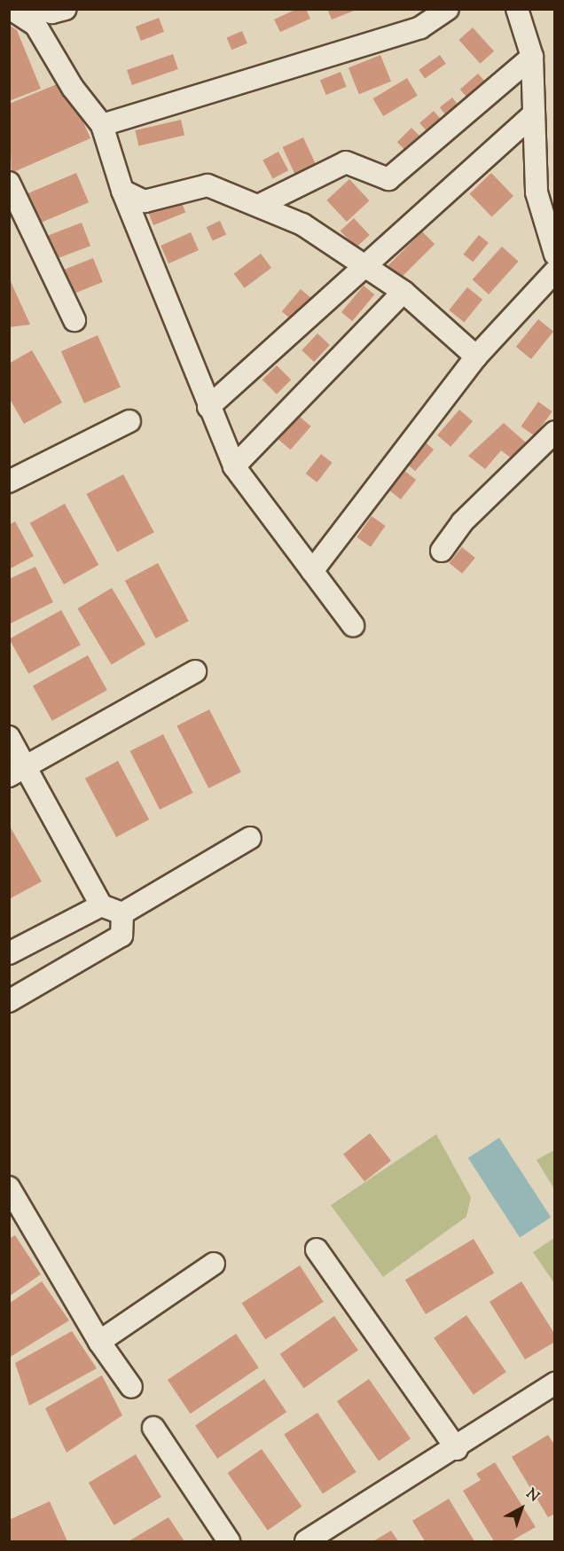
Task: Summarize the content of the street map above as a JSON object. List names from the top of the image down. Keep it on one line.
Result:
{"north":"top right"}
